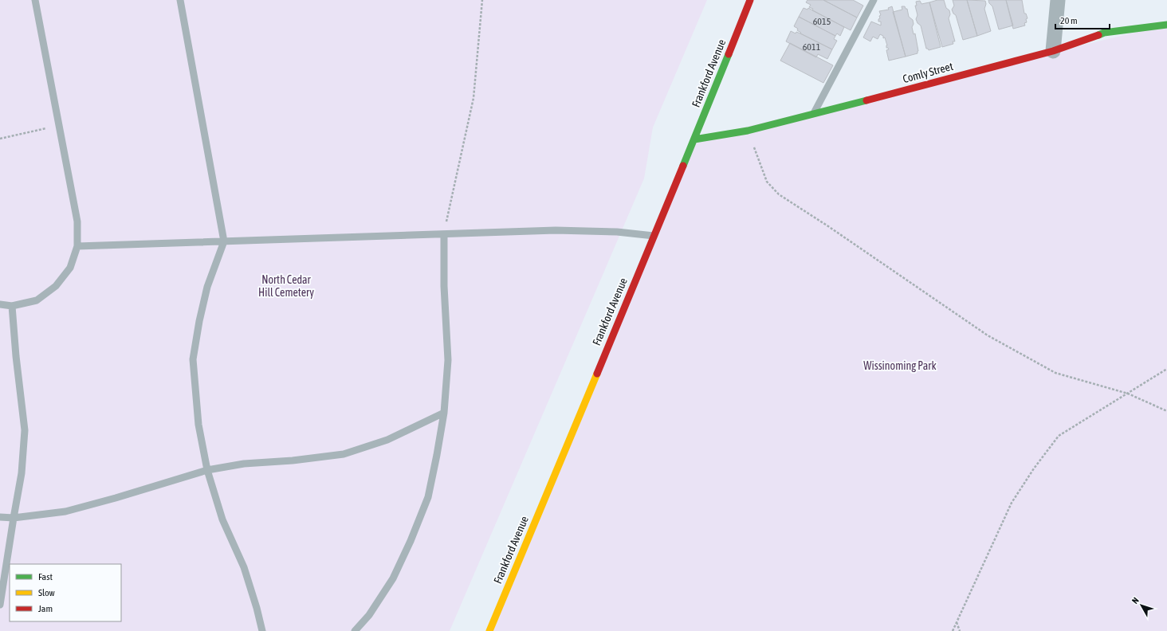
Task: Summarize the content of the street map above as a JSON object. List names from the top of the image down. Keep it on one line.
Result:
{"streets":{"main road":["Comly Street","Frankford Avenue"]},"crossings":[["Comly Street","Frankford Avenue"]],"parks":["North Cedar Hill Cemetery","Wissinoming Park"],"house_numbers":["6015","6011"],"legend":["Fast","Slow","Jam"],"scale_bar":"20 m","north":"top left"}
